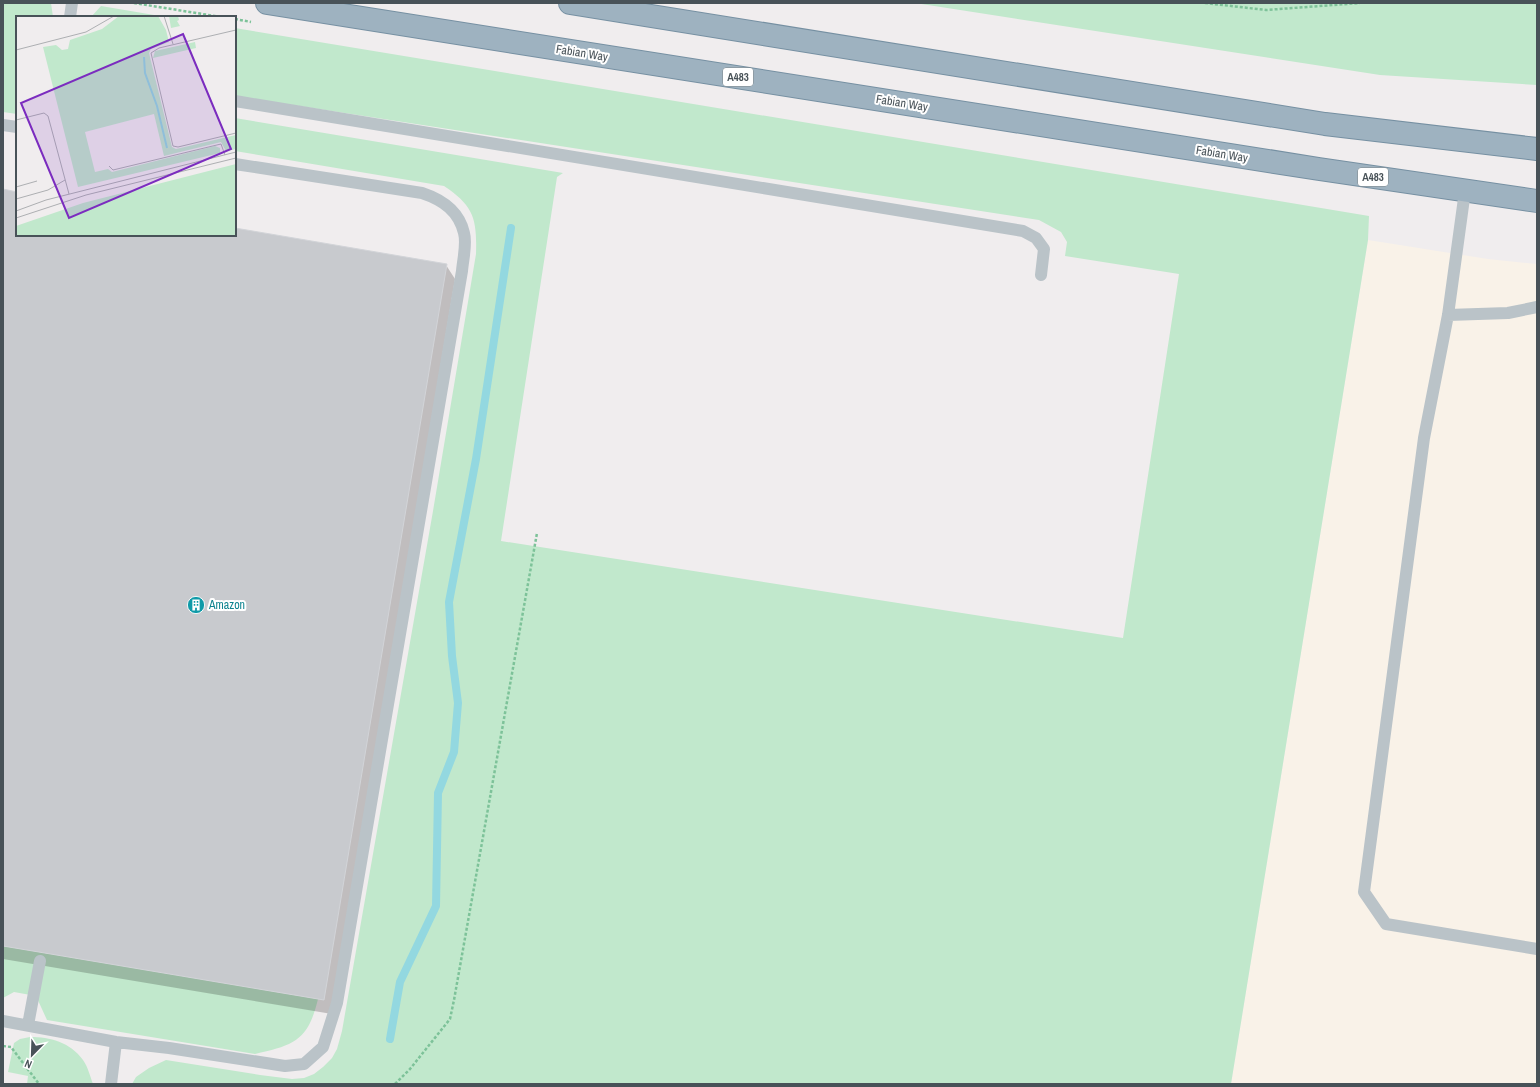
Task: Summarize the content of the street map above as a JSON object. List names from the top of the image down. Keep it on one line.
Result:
{"streets":{"highway":["Fabian Way","A483"]},"places":{"building":["Amazon"]},"north":"bottom left"}
